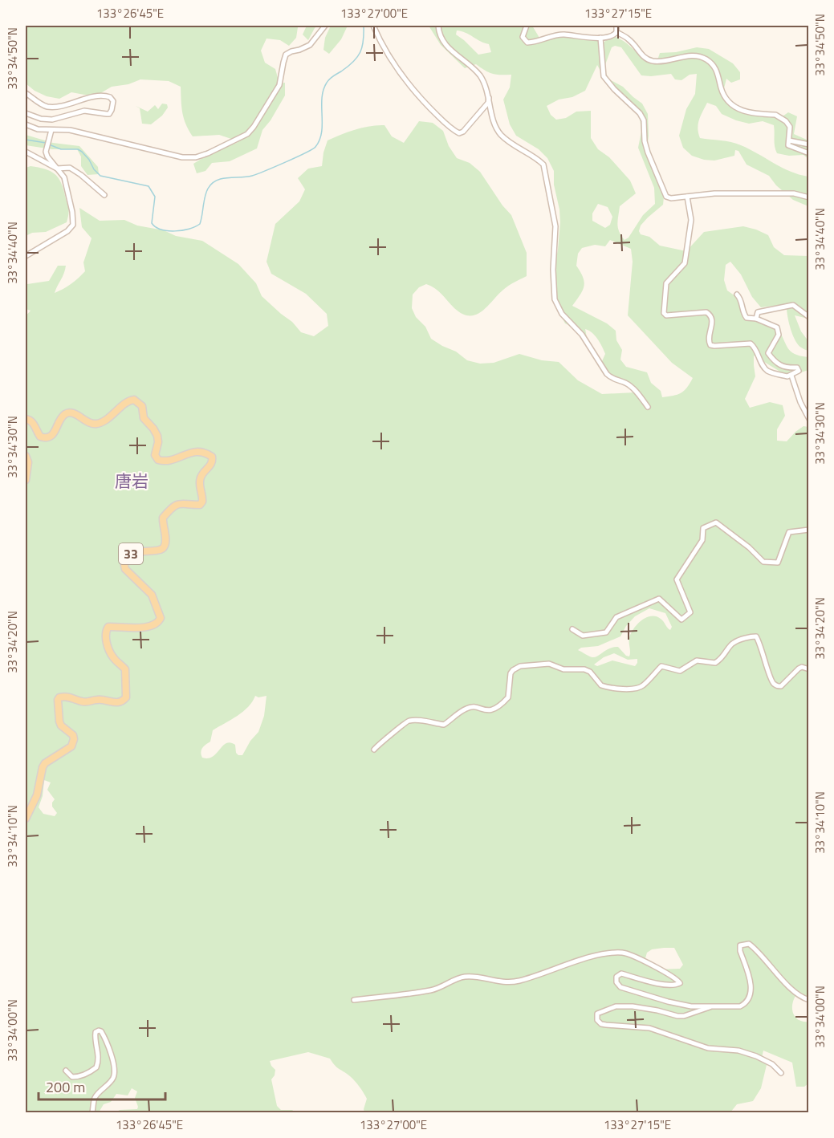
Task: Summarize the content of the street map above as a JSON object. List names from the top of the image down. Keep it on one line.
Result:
{"streets":{"main road":["33"]},"districts":["唐岩"],"scale_bar":"200 m","coordinates":["133°26'45\"E","133°27'00\"E","133°27'15\"E","33°34'50\"N","33°34'40\"N","33°34'30\"N","33°34'20\"N","33°34'10\"N","33°34'00\"N"]}
